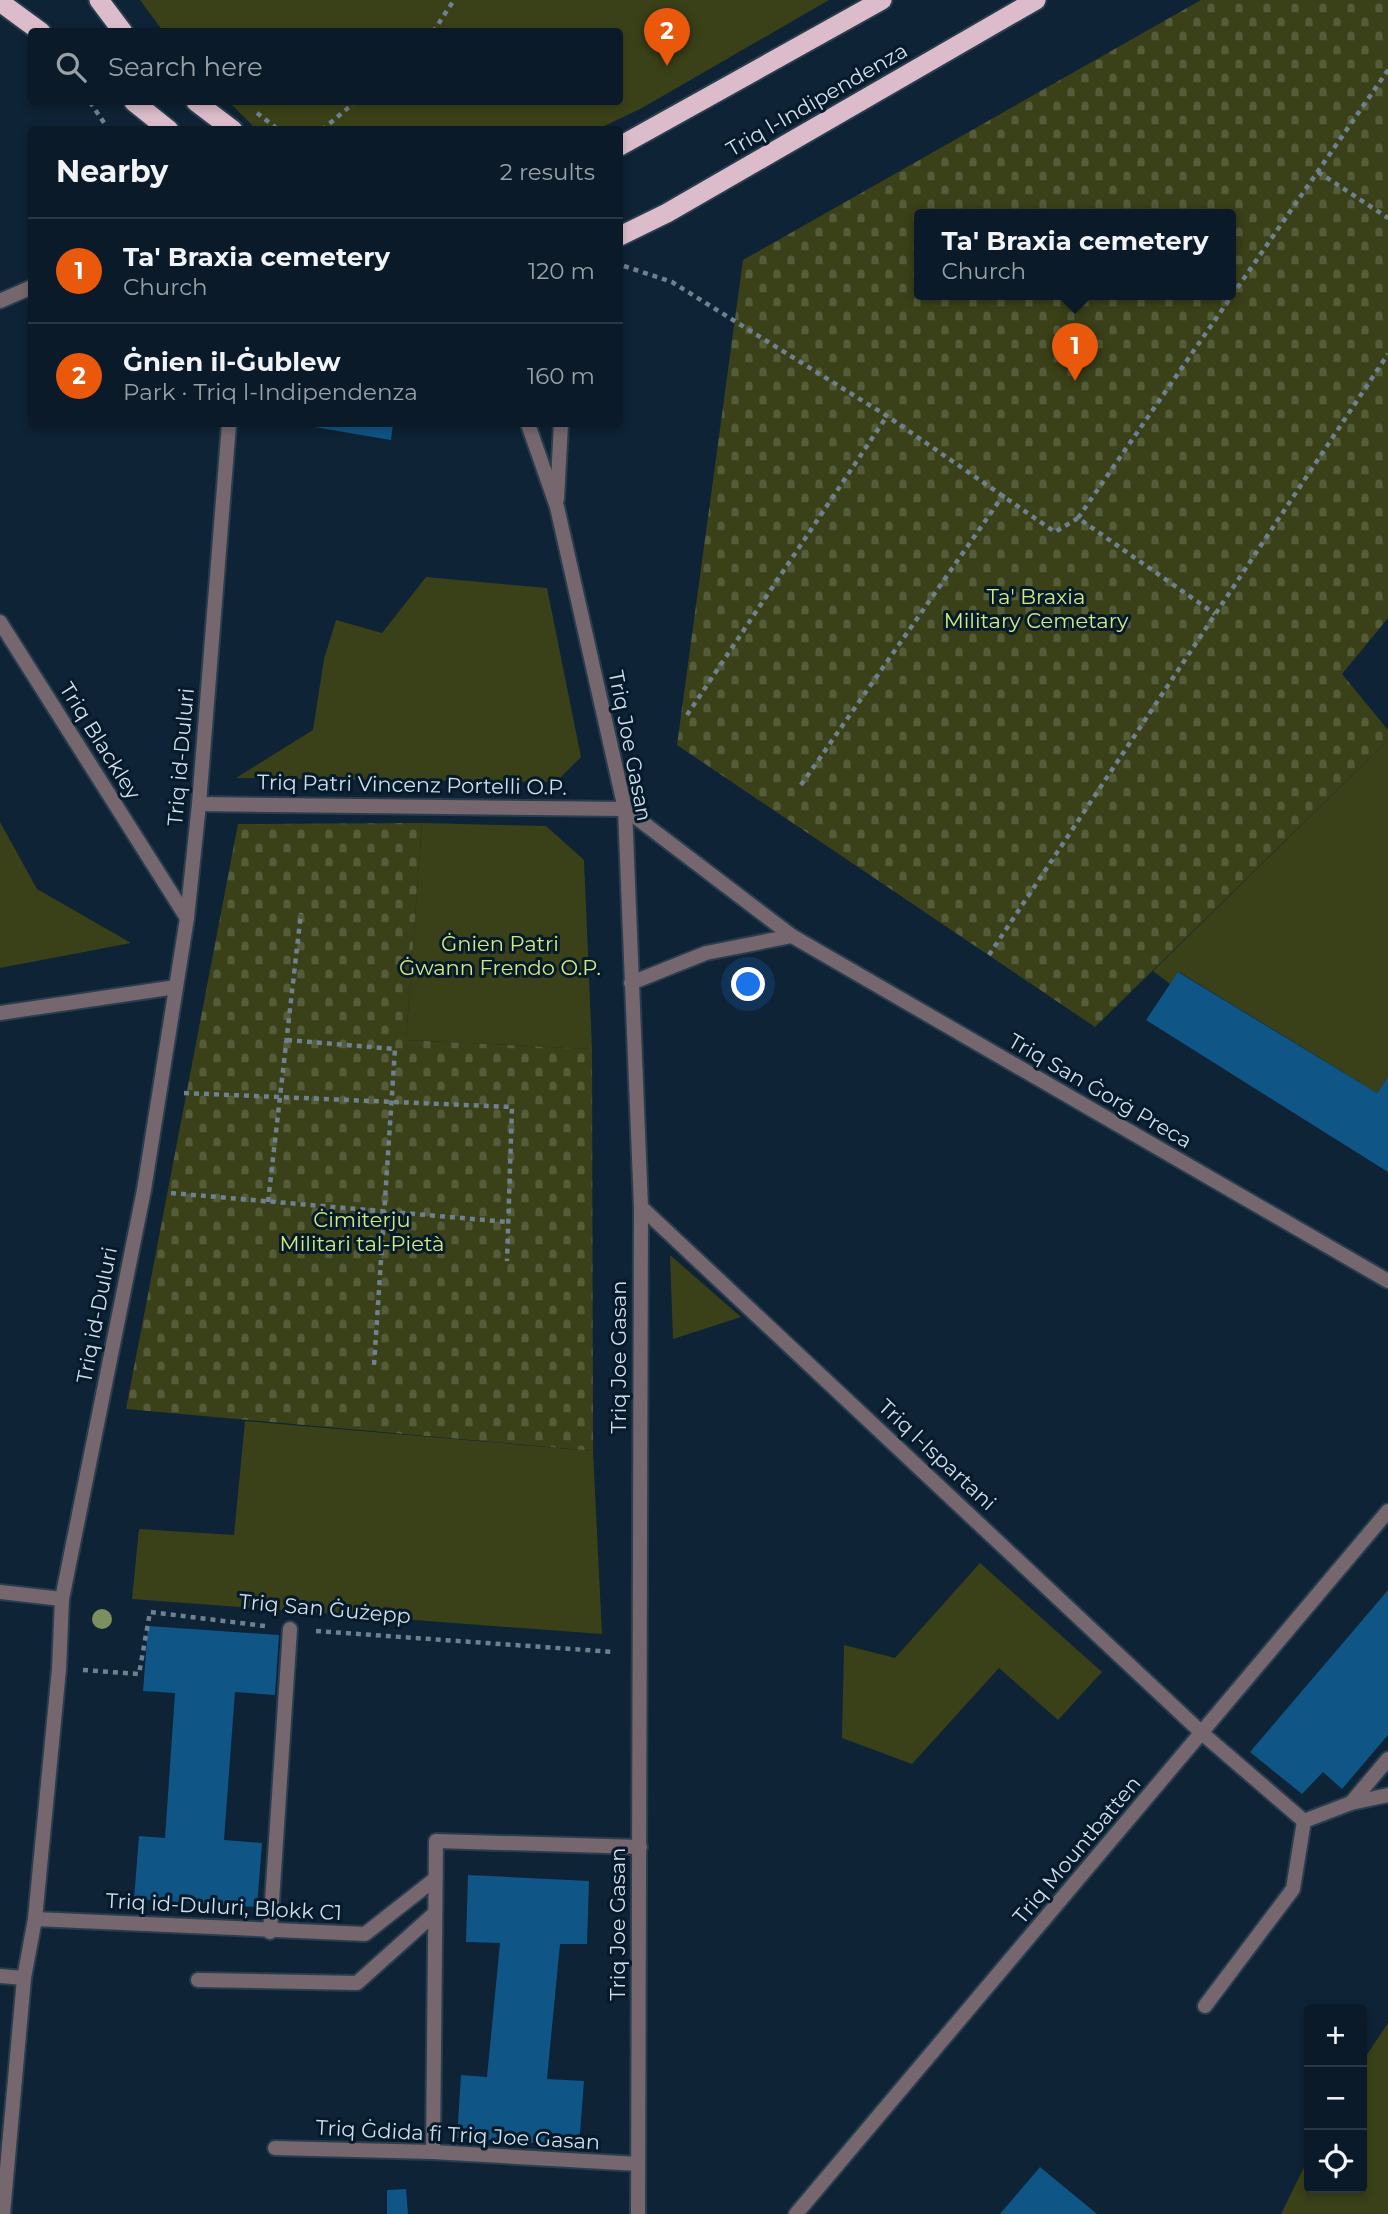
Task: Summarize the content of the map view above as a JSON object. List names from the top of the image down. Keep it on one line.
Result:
{"streets":{"highway":["Triq l-Indipendenza"],"street":["Triq Blackley","Triq Joe Gasan","Triq id-Duluri","Triq Patri Vincenz Portelli O.P.","Triq San Ġorġ Preca","Triq l-Ispartani","Triq Mountbatten","Triq id-Duluri, Blokk C1","Triq Ġdida fi Triq Joe Gasan"],"path":["Triq San Ġużepp"]},"crossings":[["Triq Blackley","Triq id-Duluri"],["Triq Joe Gasan","Triq Patri Vincenz Portelli O.P."],["Triq Joe Gasan","Triq San Ġorġ Preca"],["Triq Joe Gasan","Triq l-Ispartani"],["Triq Joe Gasan","Triq San Ġużepp"],["Triq Joe Gasan","Triq Ġdida fi Triq Joe Gasan"],["Triq id-Duluri","Triq Patri Vincenz Portelli O.P."],["Triq id-Duluri","Triq San Ġużepp"],["Triq id-Duluri","Triq id-Duluri, Blokk C1"],["Triq Patri Vincenz Portelli O.P.","Triq San Ġorġ Preca"],["Triq l-Ispartani","Triq Mountbatten"]],"parks":["Ta' Braxia Military Cemetary","Ġnien Patri Ġwann Frendo O.P.","Ċimiterju Militari tal-Pietà"],"page":{"pins":["2","1"],"search":"Search here","heading":["Nearby","2 results"],"popup":["Ta' Braxia cemetery","Church"],"list":[{"mark":"1","name":"Ta' Braxia cemetery","note":"Church","value":"120 m"},{"mark":"2","name":"Ġnien il-Ġublew","note":"Park · Triq l-Indipendenza","value":"160 m"}],"map_buttons":["+","−"]}}
